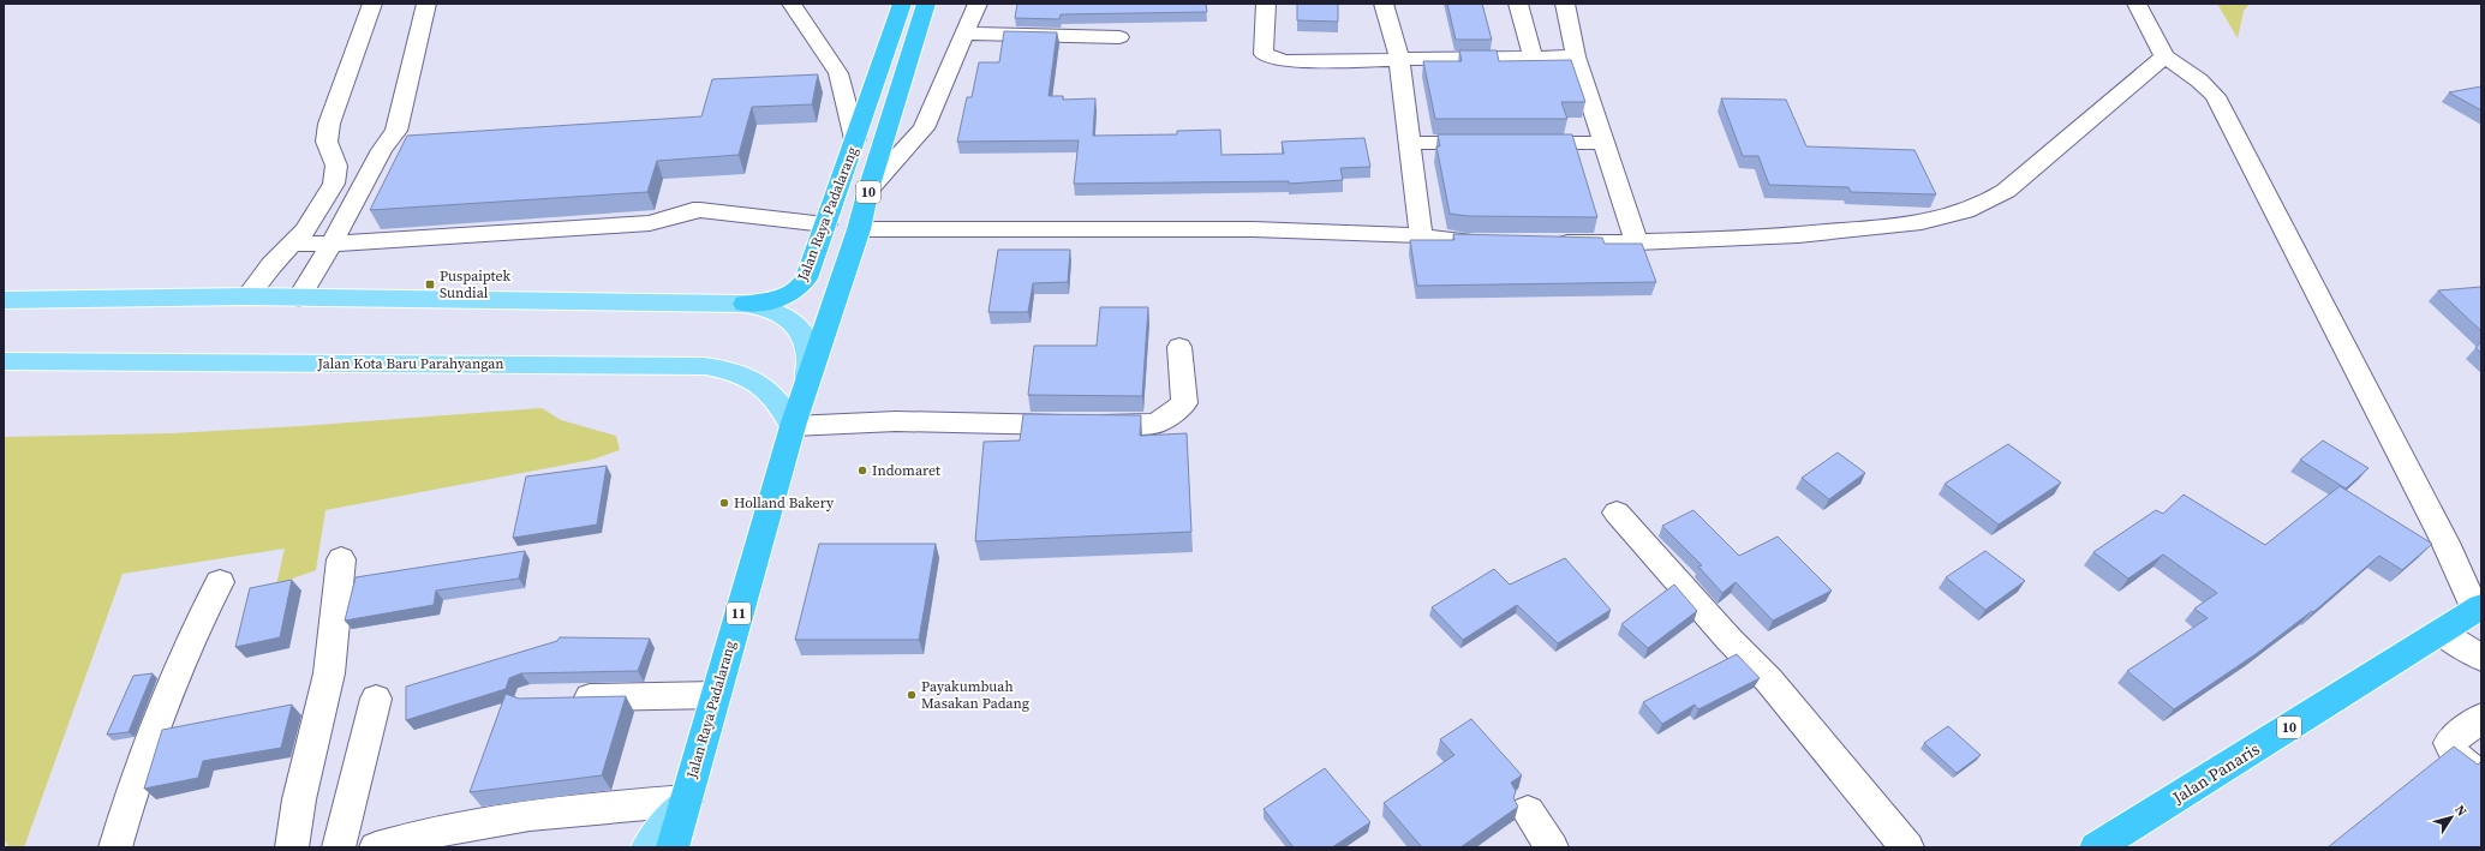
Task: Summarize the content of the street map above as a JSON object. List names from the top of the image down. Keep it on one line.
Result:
{"streets":{"highway":["10","Jalan Raya Padalarang","11","Jalan Panaris"],"main road":["Jalan Kota Baru Parahyangan"]},"crossings":[["Jalan Raya Padalarang","Jalan Kota Baru Parahyangan"]],"places":{"transit":["Puspaiptek Sundial"],"other":["Indomaret","Holland Bakery","Payakumbuah Masakan Padang"]},"north":"top right"}
